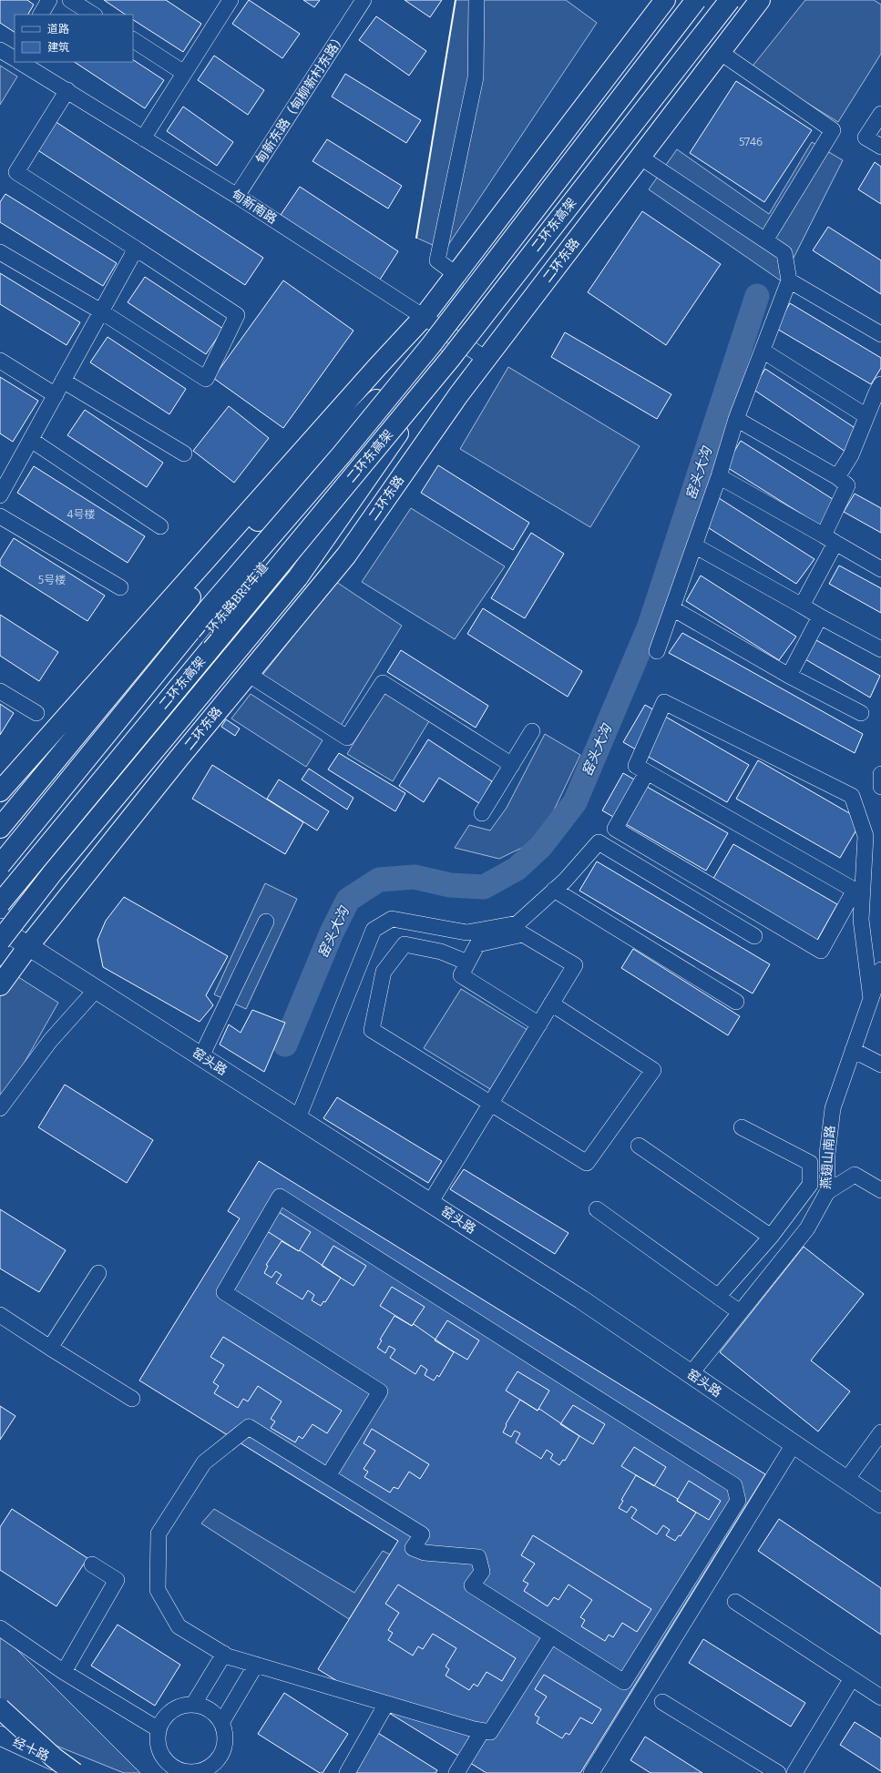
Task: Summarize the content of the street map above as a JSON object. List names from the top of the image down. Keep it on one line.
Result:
{"streets":{"highway":["二环东高架","二环东路"],"main road":["窑头路","经十路"],"street":["甸新东路（甸柳新村东路）","甸新南路","二环东路BRT车道","燕翅山南路"]},"crossings":[["甸新东路（甸柳新村东路）","甸新南路"],["甸新南路","二环东路"],["二环东高架","二环东路BRT车道"],["二环东路","窑头路"],["窑头路","燕翅山南路"]],"water":["窑头大沟"],"house_numbers":["5746","4号楼","5号楼"],"legend":["道路","建筑"]}
